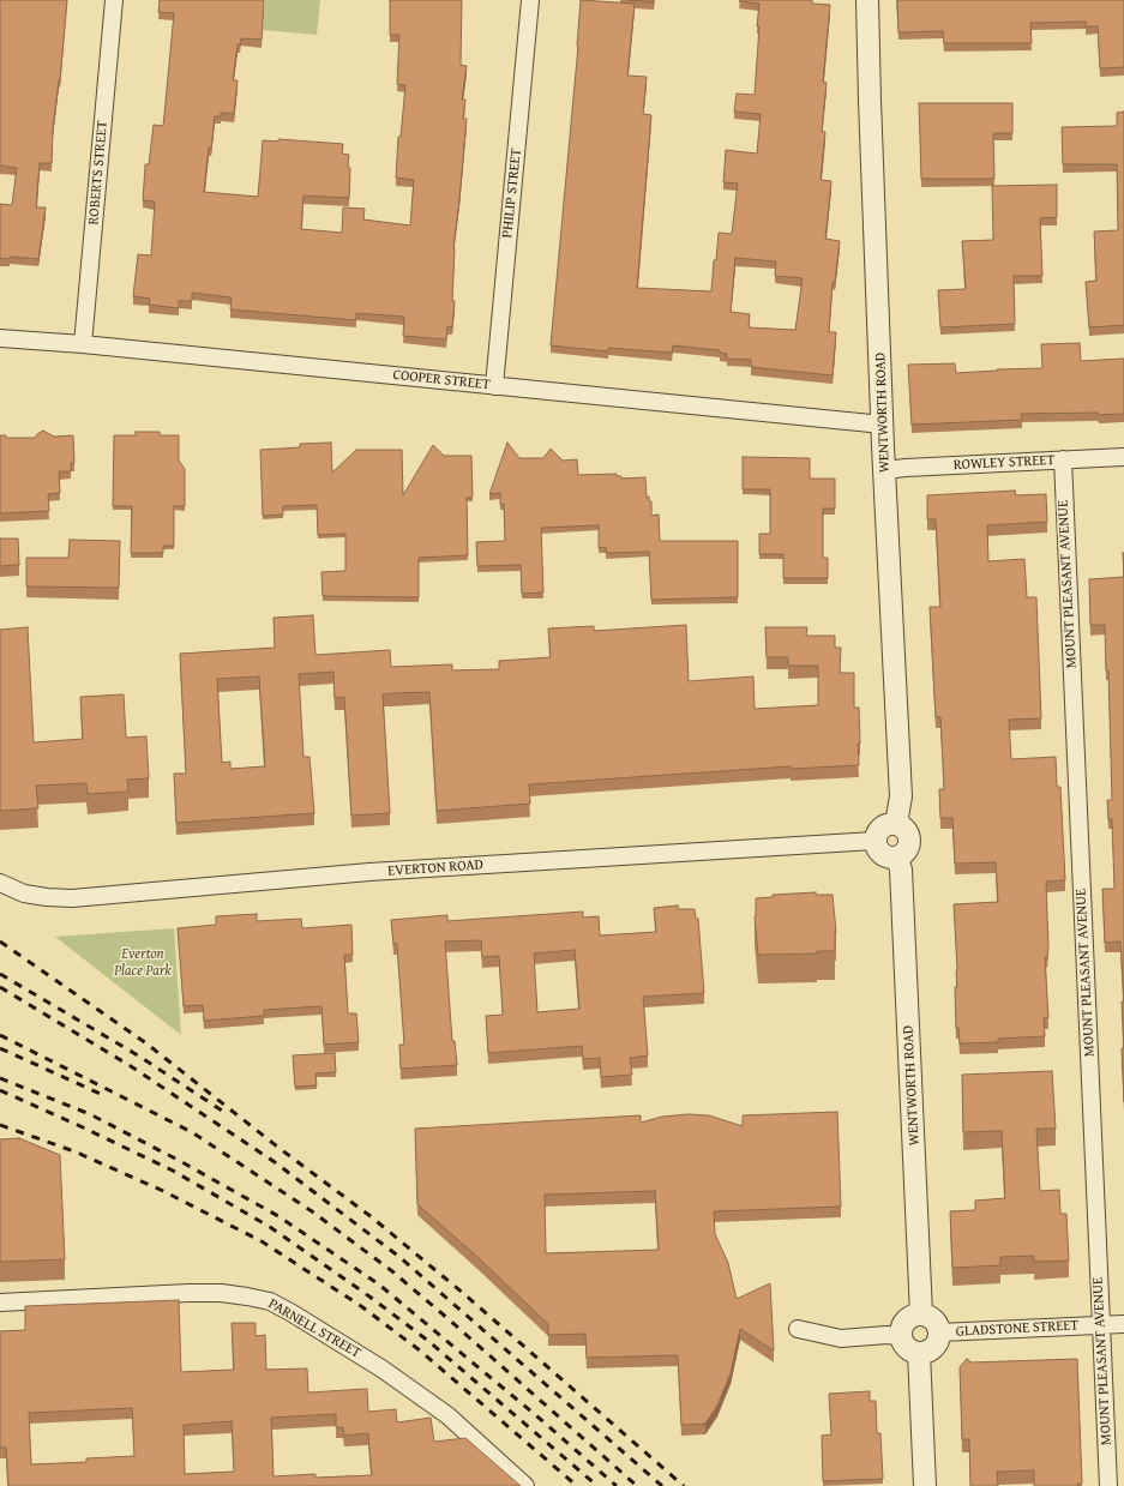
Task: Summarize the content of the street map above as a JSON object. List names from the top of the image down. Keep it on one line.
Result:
{"streets":{"street":["ROBERTS STREET","PHILIP STREET","COOPER STREET","WENTWORTH ROAD","ROWLEY STREET","MOUNT PLEASANT AVENUE","EVERTON ROAD","PARNELL STREET","GLADSTONE STREET"]},"crossings":[["ROBERTS STREET","COOPER STREET"],["PHILIP STREET","COOPER STREET"],["COOPER STREET","WENTWORTH ROAD"],["WENTWORTH ROAD","ROWLEY STREET"],["WENTWORTH ROAD","EVERTON ROAD"],["WENTWORTH ROAD","GLADSTONE STREET"],["ROWLEY STREET","MOUNT PLEASANT AVENUE"],["MOUNT PLEASANT AVENUE","GLADSTONE STREET"]],"parks":["Everton Place Park"]}
